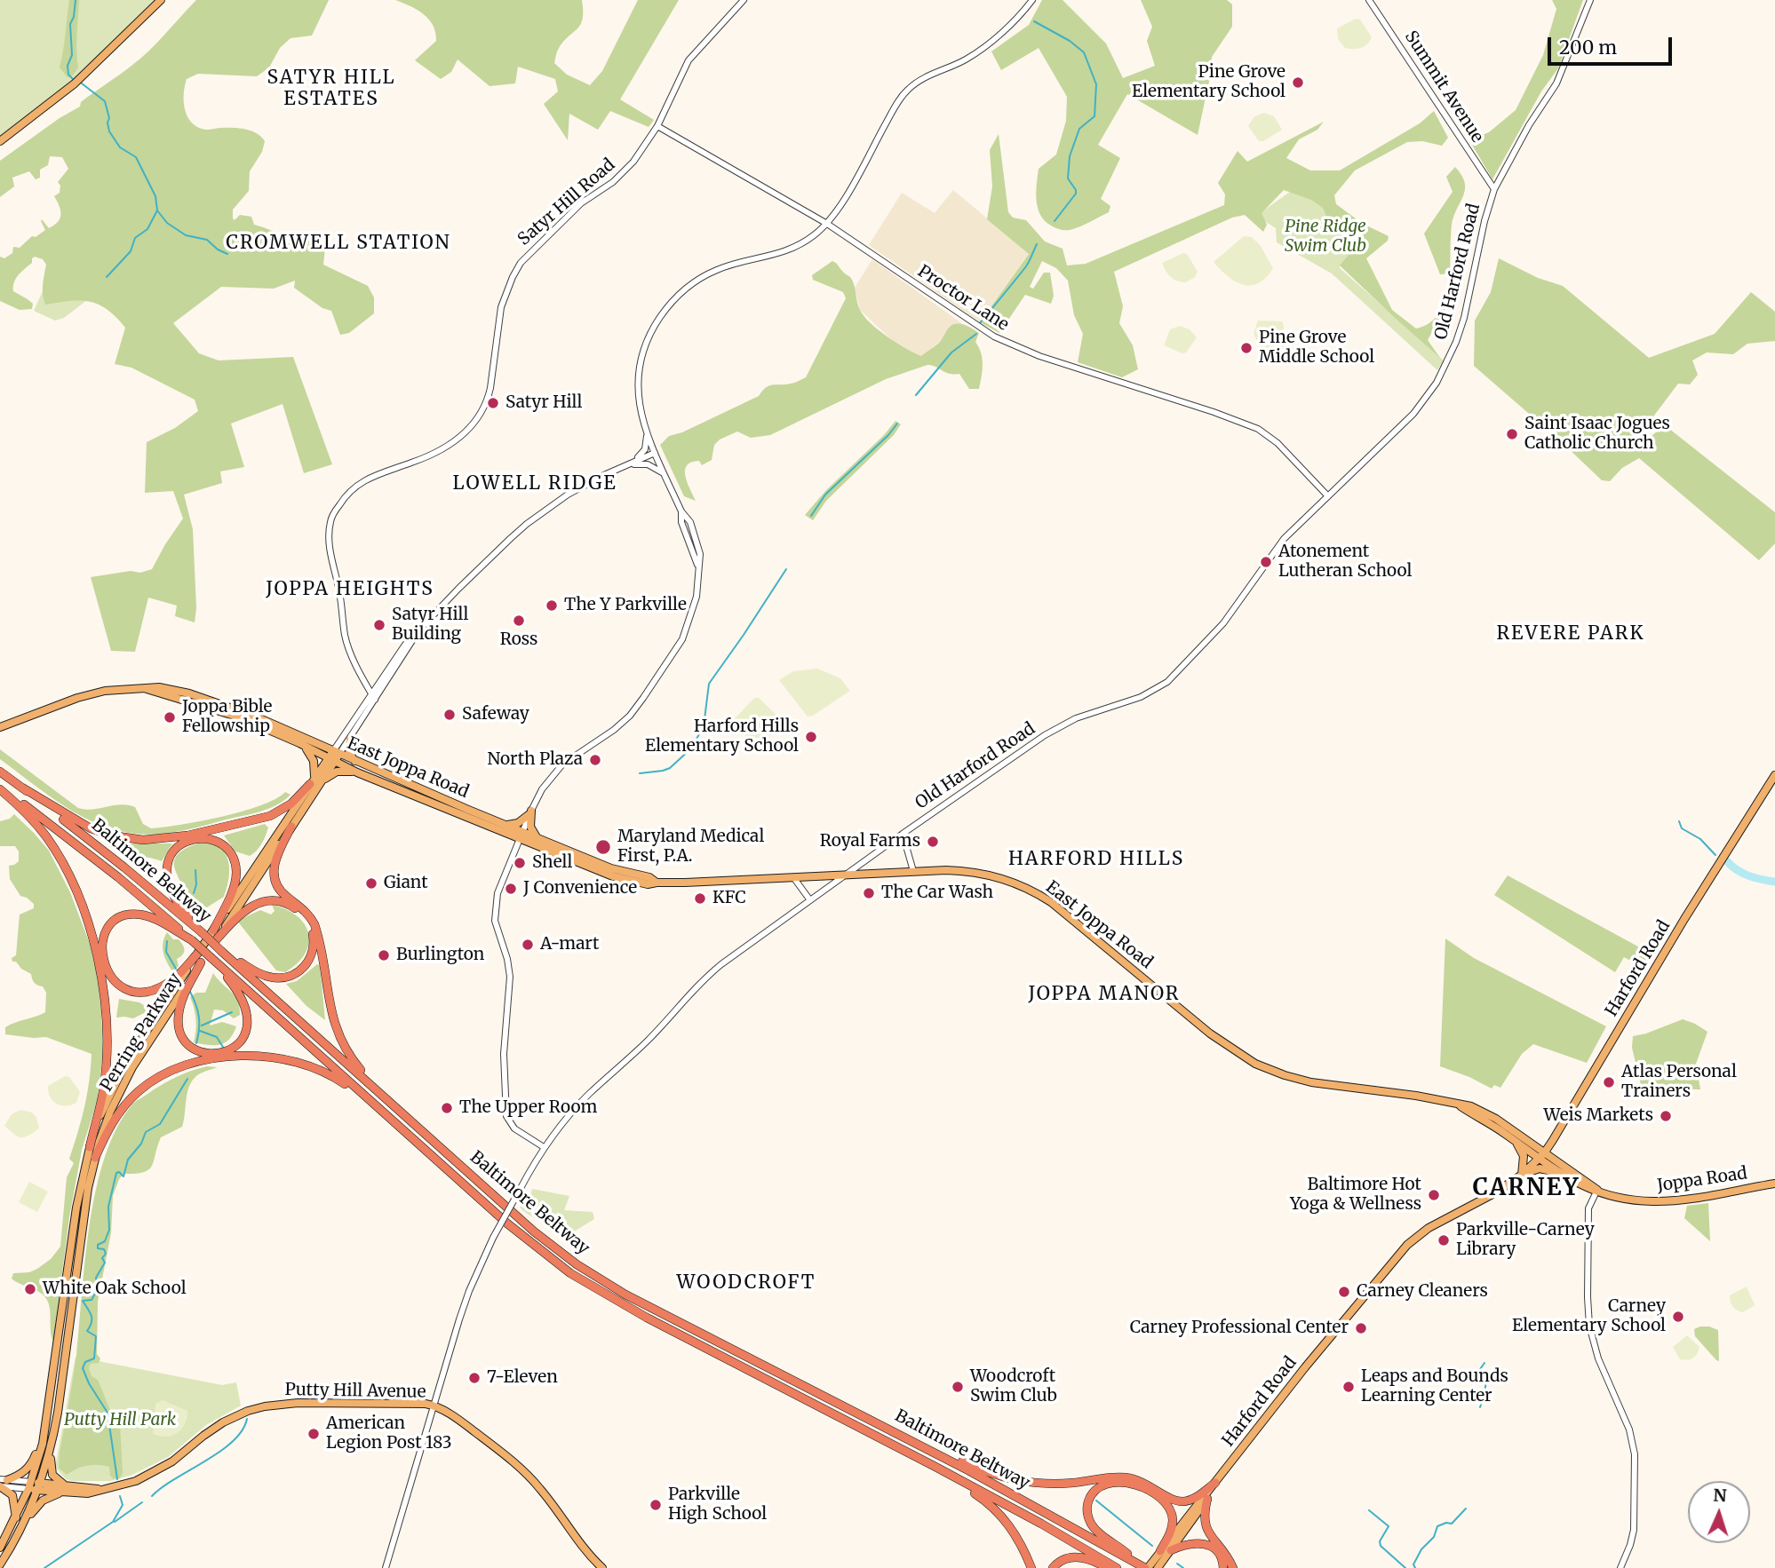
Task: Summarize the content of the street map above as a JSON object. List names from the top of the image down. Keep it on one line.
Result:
{"streets":{"highway":["Baltimore Beltway"],"main road":["East Joppa Road","Harford Road","Perring Parkway","Joppa Road","Putty Hill Avenue"],"street":["Summit Avenue","Satyr Hill Road","Old Harford Road","Proctor Lane"]},"crossings":[["Summit Avenue","Old Harford Road"],["Satyr Hill Road","Proctor Lane"],["Satyr Hill Road","Perring Parkway"],["Old Harford Road","Proctor Lane"],["Old Harford Road","East Joppa Road"],["Old Harford Road","Putty Hill Avenue"],["East Joppa Road","Harford Road"],["East Joppa Road","Perring Parkway"],["East Joppa Road","Joppa Road"],["Baltimore Beltway","Harford Road"],["Harford Road","Joppa Road"],["Perring Parkway","Putty Hill Avenue"]],"districts":["SATYR HILL ESTATES","CROMWELL STATION","LOWELL RIDGE","JOPPA HEIGHTS","REVERE PARK","HARFORD HILLS","JOPPA MANOR","CARNEY","WOODCROFT"],"parks":["Pine Ridge Swim Club","Putty Hill Park"],"places":["Pine Grove Elementary School","Pine Grove Middle School","Satyr Hill","Saint Isaac Jogues Catholic Church","Atonement Lutheran School","The Y Parkville","Ross","Satyr Hill Building","Safeway","Joppa Bible Fellowship","Harford Hills Elementary School","North Plaza","Royal Farms","Maryland Medical First, P.A.","Shell","Giant","J Convenience","The Car Wash","KFC","A-mart","Burlington","Atlas Personal Trainers","The Upper Room","Weis Markets","Baltimore Hot Yoga & Wellness","Parkville-Carney Library","White Oak School","Carney Cleaners","Carney Elementary School","Carney Professional Center","7-Eleven","Woodcroft Swim Club","Leaps and Bounds Learning Center","American Legion Post 183","Parkville High School"],"scale_bar":"200 m","north":"top"}
